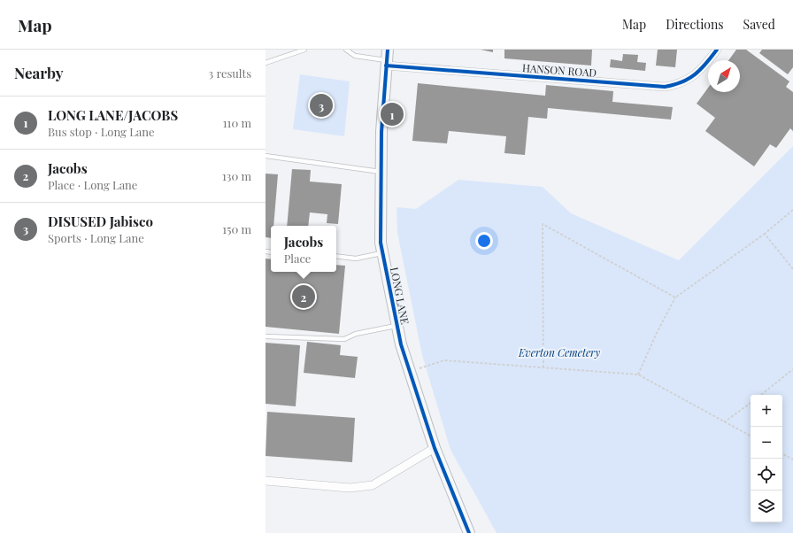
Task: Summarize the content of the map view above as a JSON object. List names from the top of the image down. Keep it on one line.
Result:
{"streets":{"main road":["LONG LANE"],"street":["HANSON ROAD"]},"crossings":[["HANSON ROAD","LONG LANE"]],"parks":["Everton Cemetery"],"north":"top right","page":{"header":"Map","nav":["Map","Directions","Saved"],"heading":["Nearby","3 results"],"pins":["3","1","2"],"list":[{"mark":"1","name":"LONG LANE/JACOBS","note":"Bus stop · Long Lane","value":"110 m"},{"mark":"2","name":"Jacobs","note":"Place · Long Lane","value":"130 m"},{"mark":"3","name":"DISUSED Jabisco","note":"Sports · Long Lane","value":"150 m"}],"popup":["Jacobs","Place"],"map_buttons":["+","−"]}}
